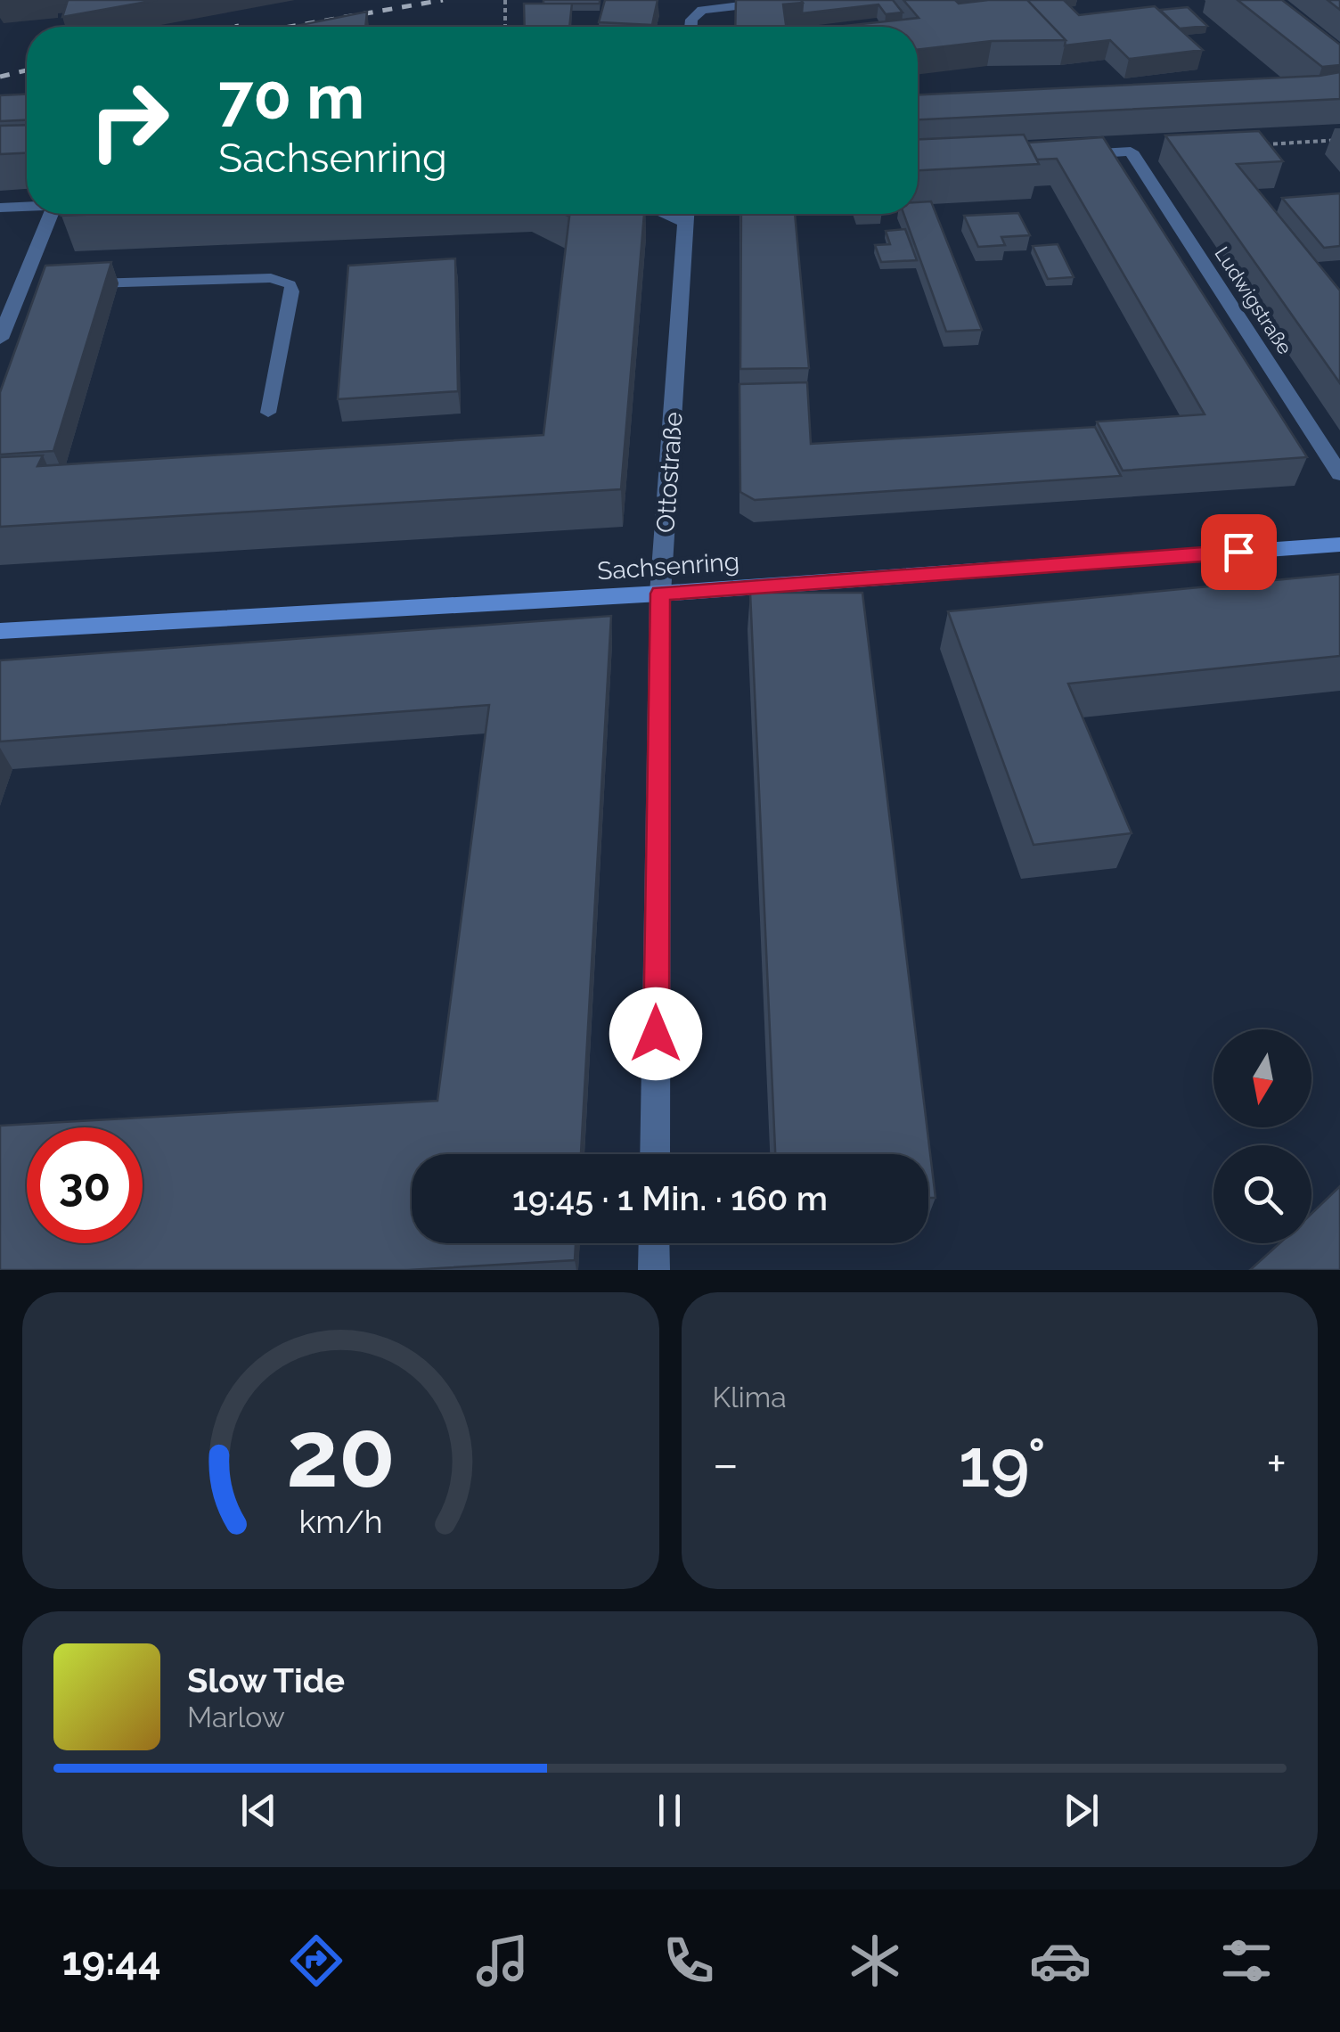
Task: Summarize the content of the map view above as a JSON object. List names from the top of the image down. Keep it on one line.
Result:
{"streets":{"street":["Ludwigstraße","Ottostraße","Sachsenring"]},"crossings":[["Ottostraße","Sachsenring"]],"north":"bottom","page":{"turn":["70 m","Sachsenring"],"limit":"30","trip":"19:45 · 1 Min. · 160 m","tile":"Klima","heat":["−","19°","+"],"song":["Slow Tide","Marlow"],"tabs":"19:44","gauge":["20","km/h"]}}
